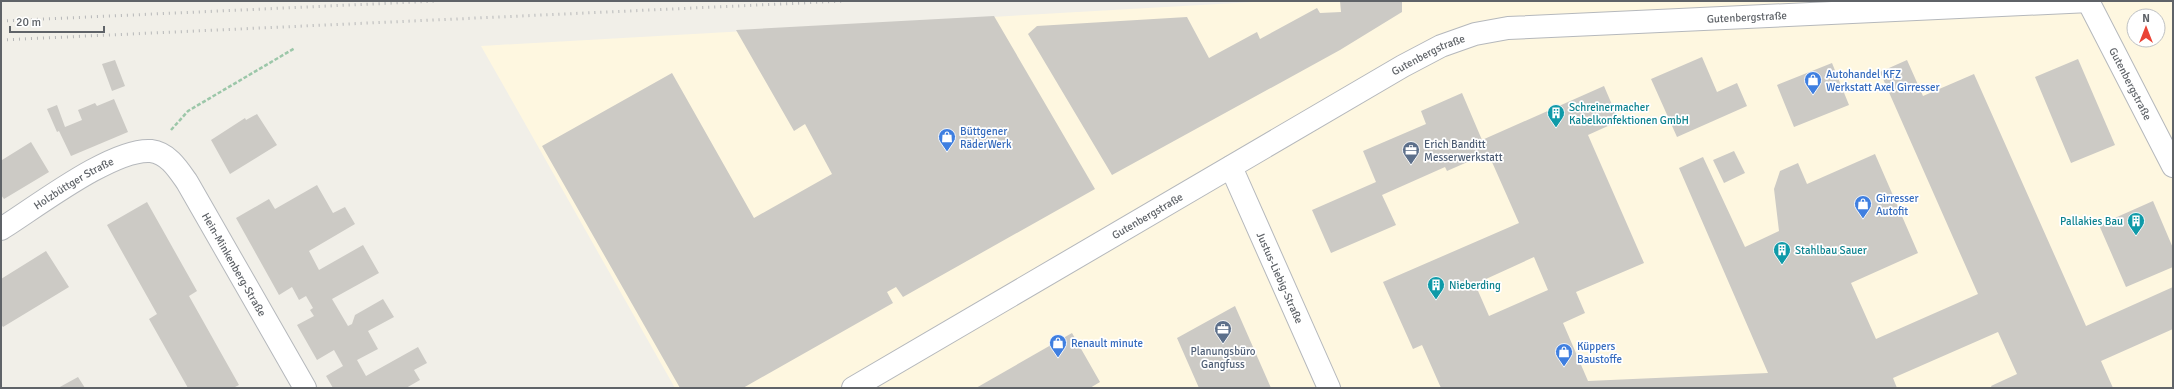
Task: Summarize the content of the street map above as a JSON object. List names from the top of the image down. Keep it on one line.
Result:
{"streets":{"street":["Gutenbergstraße","Holzbüttger Straße","Hein-Minkenberg-Straße","Justus-Liebig-Straße"]},"crossings":[["Gutenbergstraße","Justus-Liebig-Straße"],["Holzbüttger Straße","Hein-Minkenberg-Straße"]],"places":{"shop":["Autohandel KFZ Werkstatt Axel Girresser","Büttgener RäderWerk","Girresser Autofit","Renault minute","Küppers Baustoffe"],"building":["Schreinermacher Kabelkonfektionen GmbH","Pallakies Bau","Stahlbau Sauer","Nieberding"],"office":["Erich Banditt Messerwerkstatt","Planungsbüro Gangfuss"]},"scale_bar":"20 m","north":"top"}
